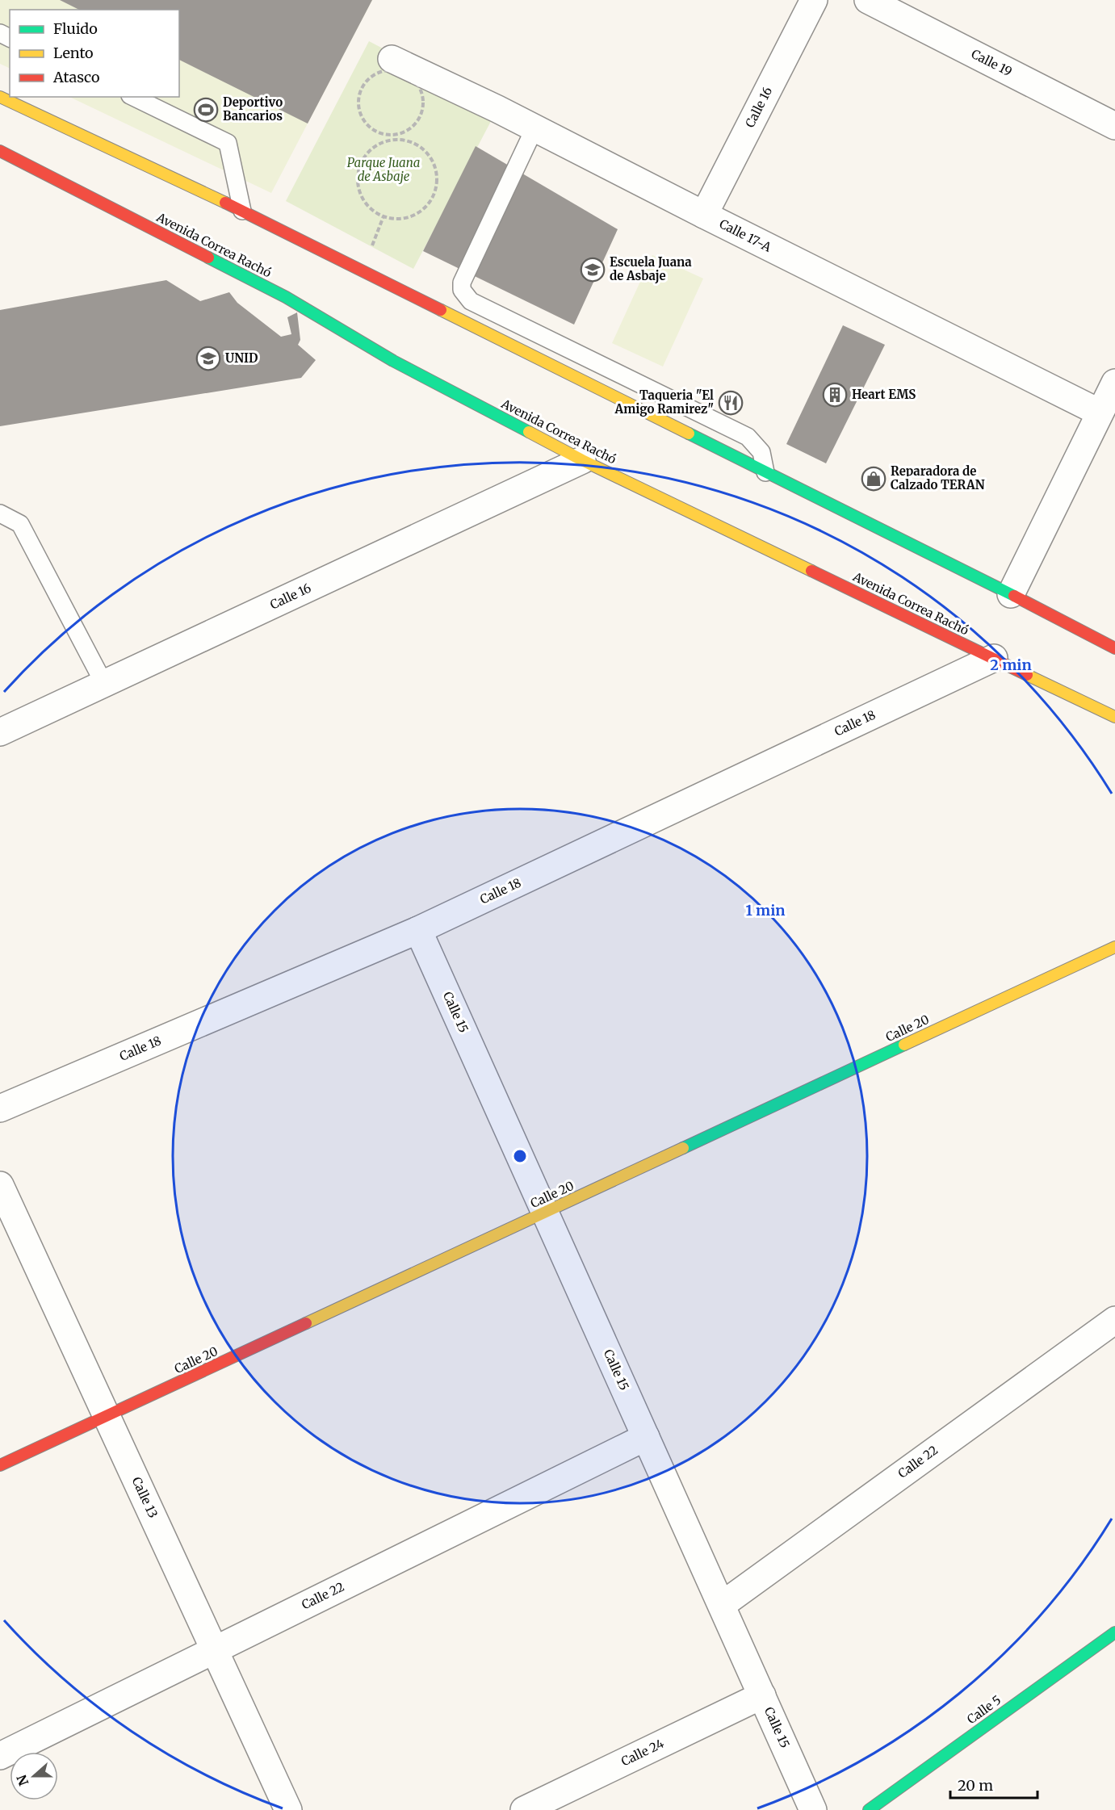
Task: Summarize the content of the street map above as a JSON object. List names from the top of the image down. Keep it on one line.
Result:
{"streets":{"main road":["Avenida Correa Rachó","Calle 20","Calle 5"],"street":["Calle 19","Calle 16","Calle 17-A","Calle 18","Calle 15","Calle 22","Calle 13","Calle 24"]},"crossings":[["Calle 16","Calle 17-A"],["Calle 16","Avenida Correa Rachó"],["Avenida Correa Rachó","Calle 18"],["Calle 18","Calle 15"],["Calle 15","Calle 20"],["Calle 15","Calle 22"],["Calle 15","Calle 24"],["Calle 20","Calle 13"],["Calle 22","Calle 13"]],"parks":["Parque Juana de Asbaje"],"places":{"sports":["Deportivo Bancarios"],"school or university":["Escuela Juana de Asbaje","UNID"],"building":["Heart EMS"],"restaurant":["Taqueria \"El Amigo Ramirez\""],"shop":["Reparadora de Calzado TERAN"]},"legend":["Fluido","Lento","Atasco"],"scale_bar":"20 m","north":"left","rings":["2 min","1 min"]}
